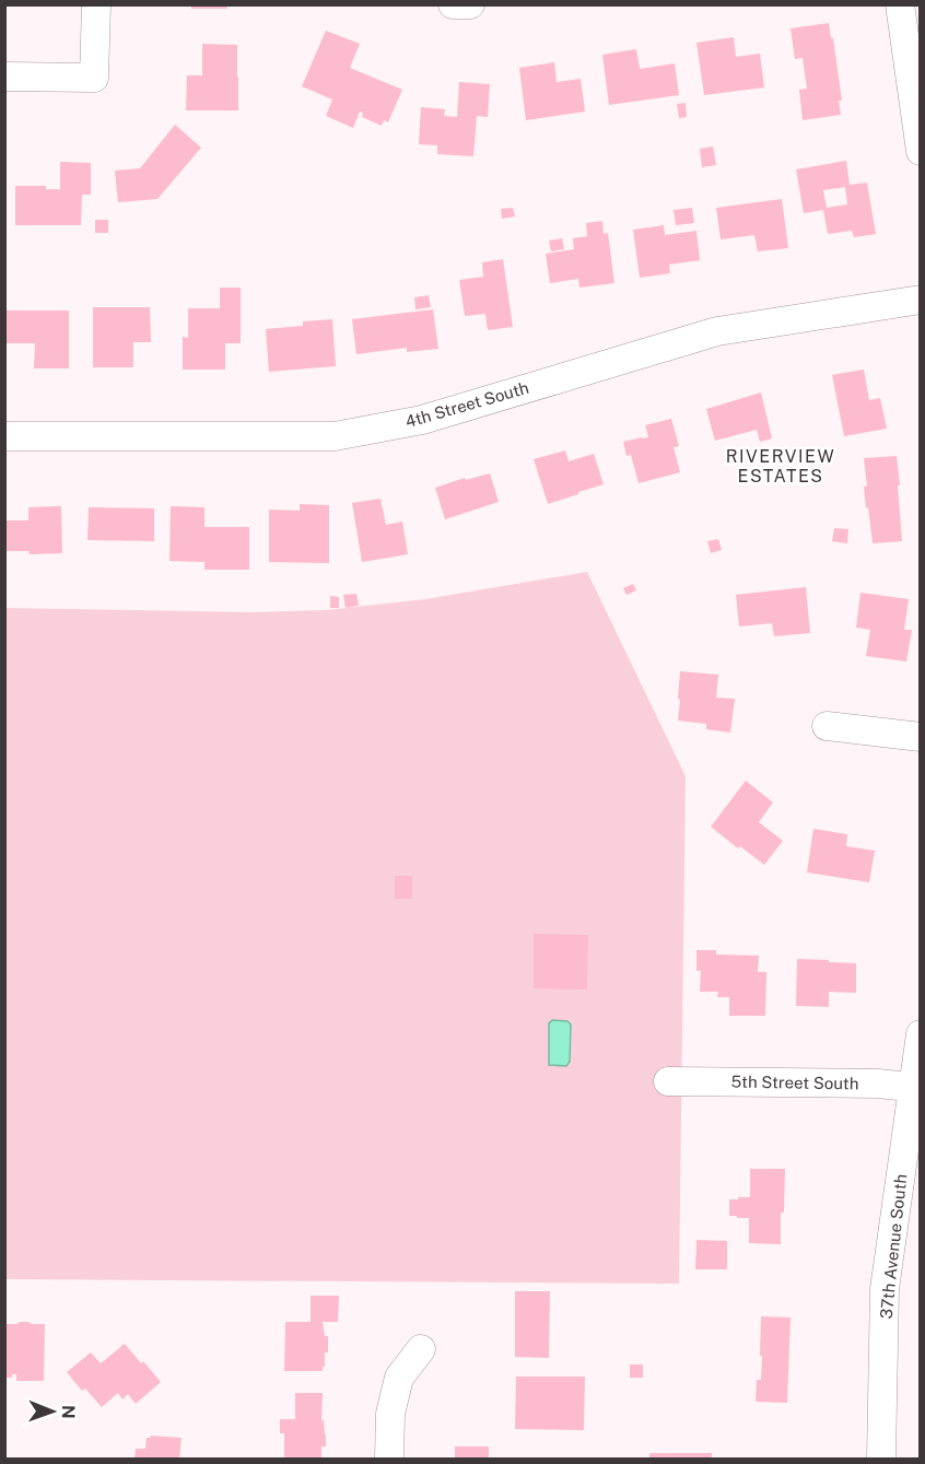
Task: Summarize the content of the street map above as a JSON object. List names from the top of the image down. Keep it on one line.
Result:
{"streets":{"street":["4th Street South","5th Street South","37th Avenue South"]},"crossings":[["5th Street South","37th Avenue South"]],"districts":["RIVERVIEW ESTATES"],"north":"right"}
